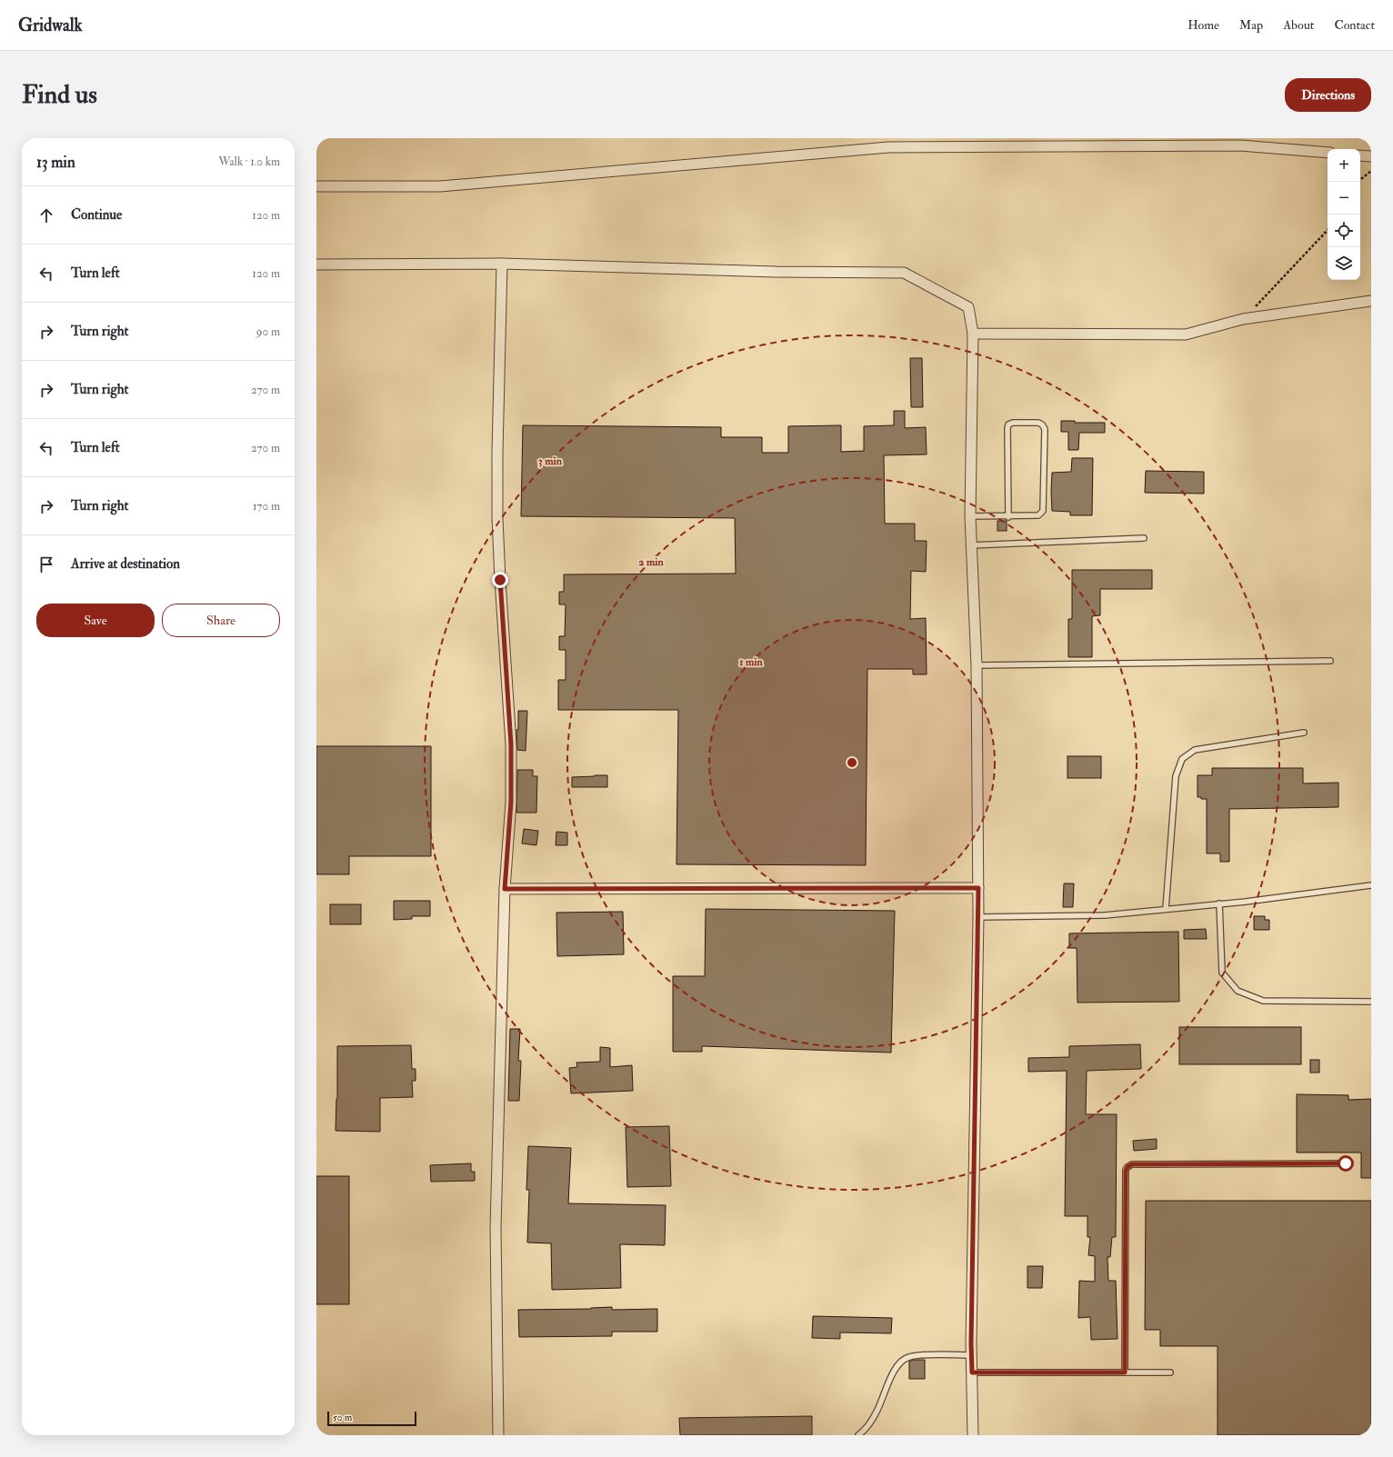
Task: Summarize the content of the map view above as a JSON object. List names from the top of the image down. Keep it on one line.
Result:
{"scale_bar":"50 m","page":{"header":"Gridwalk","nav":["Home","Map","About","Contact"],"buttons":["Directions",["Save","Share"]],"title":"Find us","heading":["13 min","Walk · 1.0 km"],"map_buttons":["+","−"],"list":[["Continue","120 m"],["Turn left","120 m"],["Turn right","90 m"],["Turn right","270 m"],["Turn left","270 m"],["Turn right","170 m"],"Arrive at destination"],"scale":"50 m"},"rings":["3 min","2 min","1 min"]}
